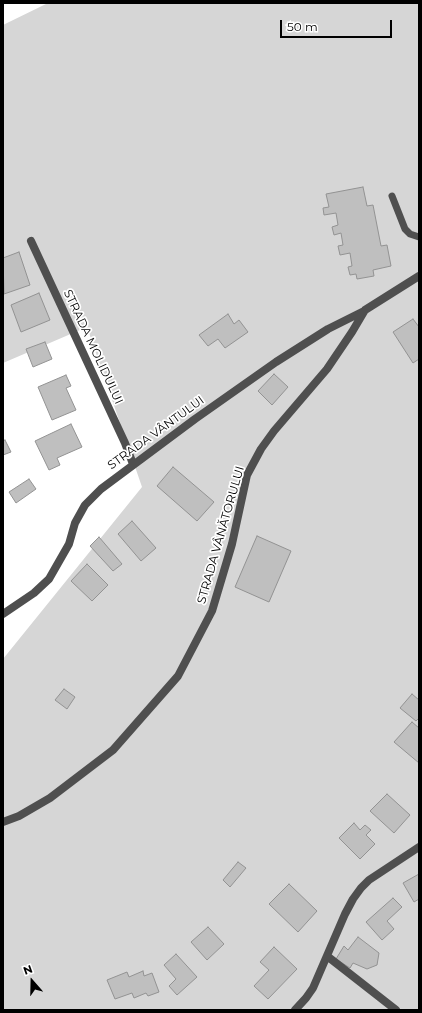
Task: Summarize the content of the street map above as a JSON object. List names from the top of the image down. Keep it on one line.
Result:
{"streets":{"street":["STRADA MOLIDULUI","STRADA VÂNTULUI","STRADA VÂNĂTORULUI"]},"crossings":[["STRADA MOLIDULUI","STRADA VÂNTULUI"],["STRADA VÂNTULUI","STRADA VÂNĂTORULUI"]],"scale_bar":"50 m","north":"top"}
